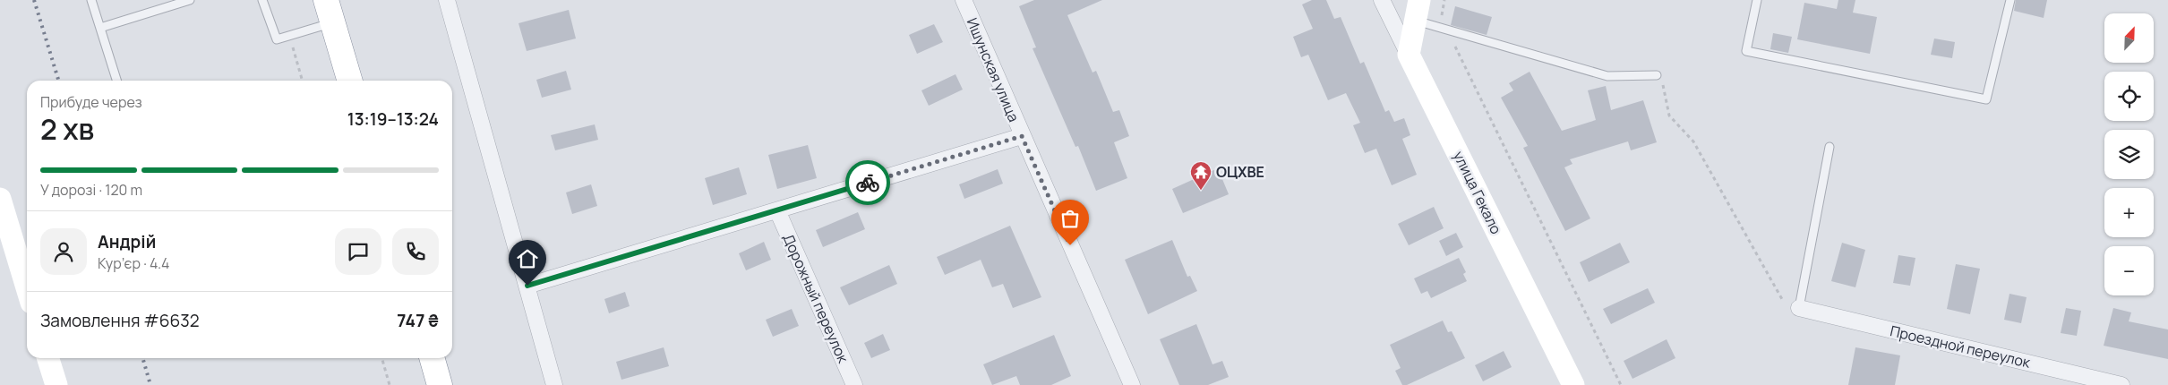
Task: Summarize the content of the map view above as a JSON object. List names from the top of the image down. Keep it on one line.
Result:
{"streets":{"main road":["улица Гекало"],"street":["Ишунская улица","Дорожный переулок","Проездной переулок"]},"places":{"temple":["ОЦХВЕ"]},"north":"top right","page":{"map_buttons":["+","−"],"heading":["2 хв","Прибуде через","13:19–13:24"],"panel":["Андрій","Кур’єр · 4.4","Замовлення #6632","747 ₴"],"bar":"У дорозі · 120 m"}}
